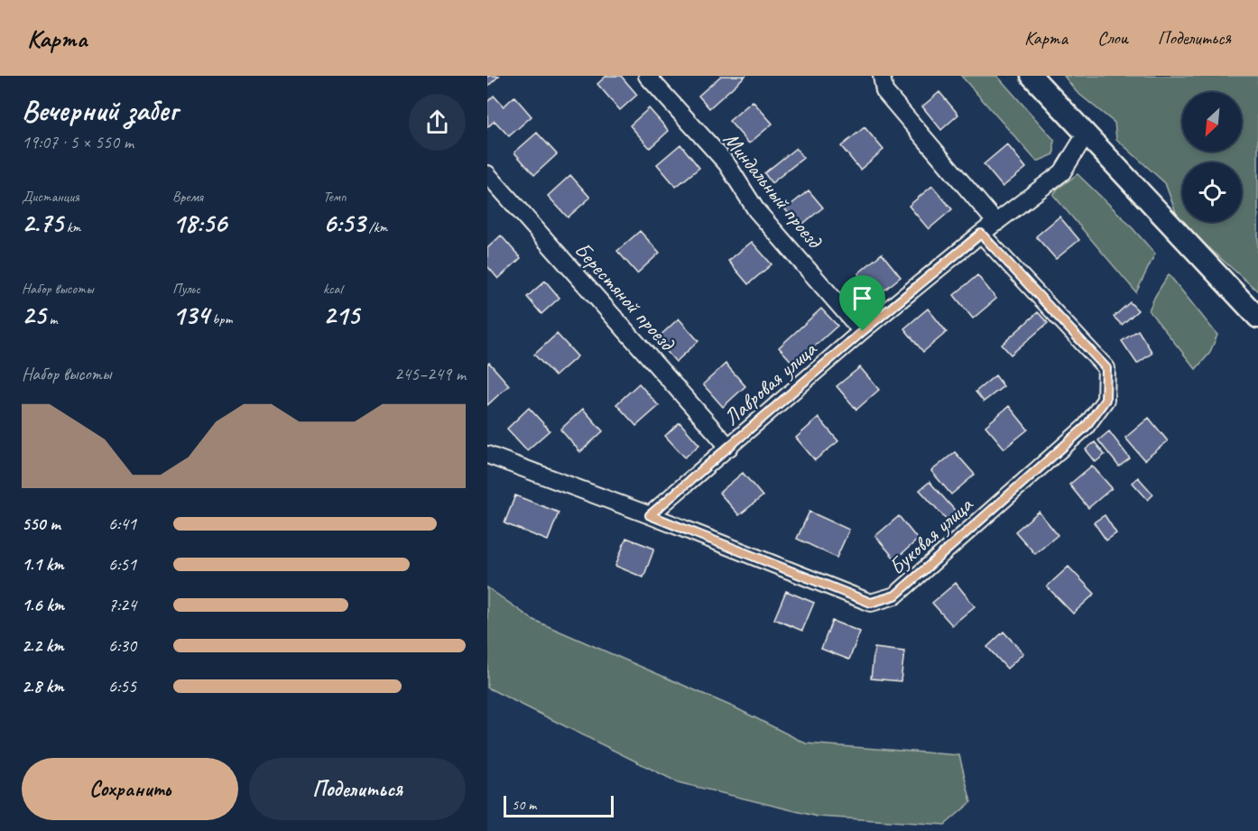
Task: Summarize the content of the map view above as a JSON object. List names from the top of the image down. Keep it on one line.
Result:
{"streets":{"street":["Миндальный проезд","Берестяной проезд","Лавровая улица","Буковая улица"]},"crossings":[["Миндальный проезд","Лавровая улица"],["Берестяной проезд","Лавровая улица"],["Лавровая улица","Буковая улица"]],"scale_bar":"50 m","north":"bottom left","page":{"header":"Карта","nav":["Карта","Слои","Поделиться"],"heading":["Вечерний забег","19:07 · 5 × 550 m"],"stats":[["Дистанция","2.75 km"],["Время","18:56"],["Темп","6:53 /km"],["Набор высоты","25 m"],["Пульс","134 bpm"],["kcal","215"]],"chart":["Набор высоты","245–249 m"],"list":[{"name":"550 m","note":"6:41"},{"name":"1.1 km","note":"6:51"},{"name":"1.6 km","note":"7:24"},{"name":"2.2 km","note":"6:30"},{"name":"2.8 km","note":"6:55"}],"buttons":["Сохранить","Поделиться"],"scale":"50 m"}}
